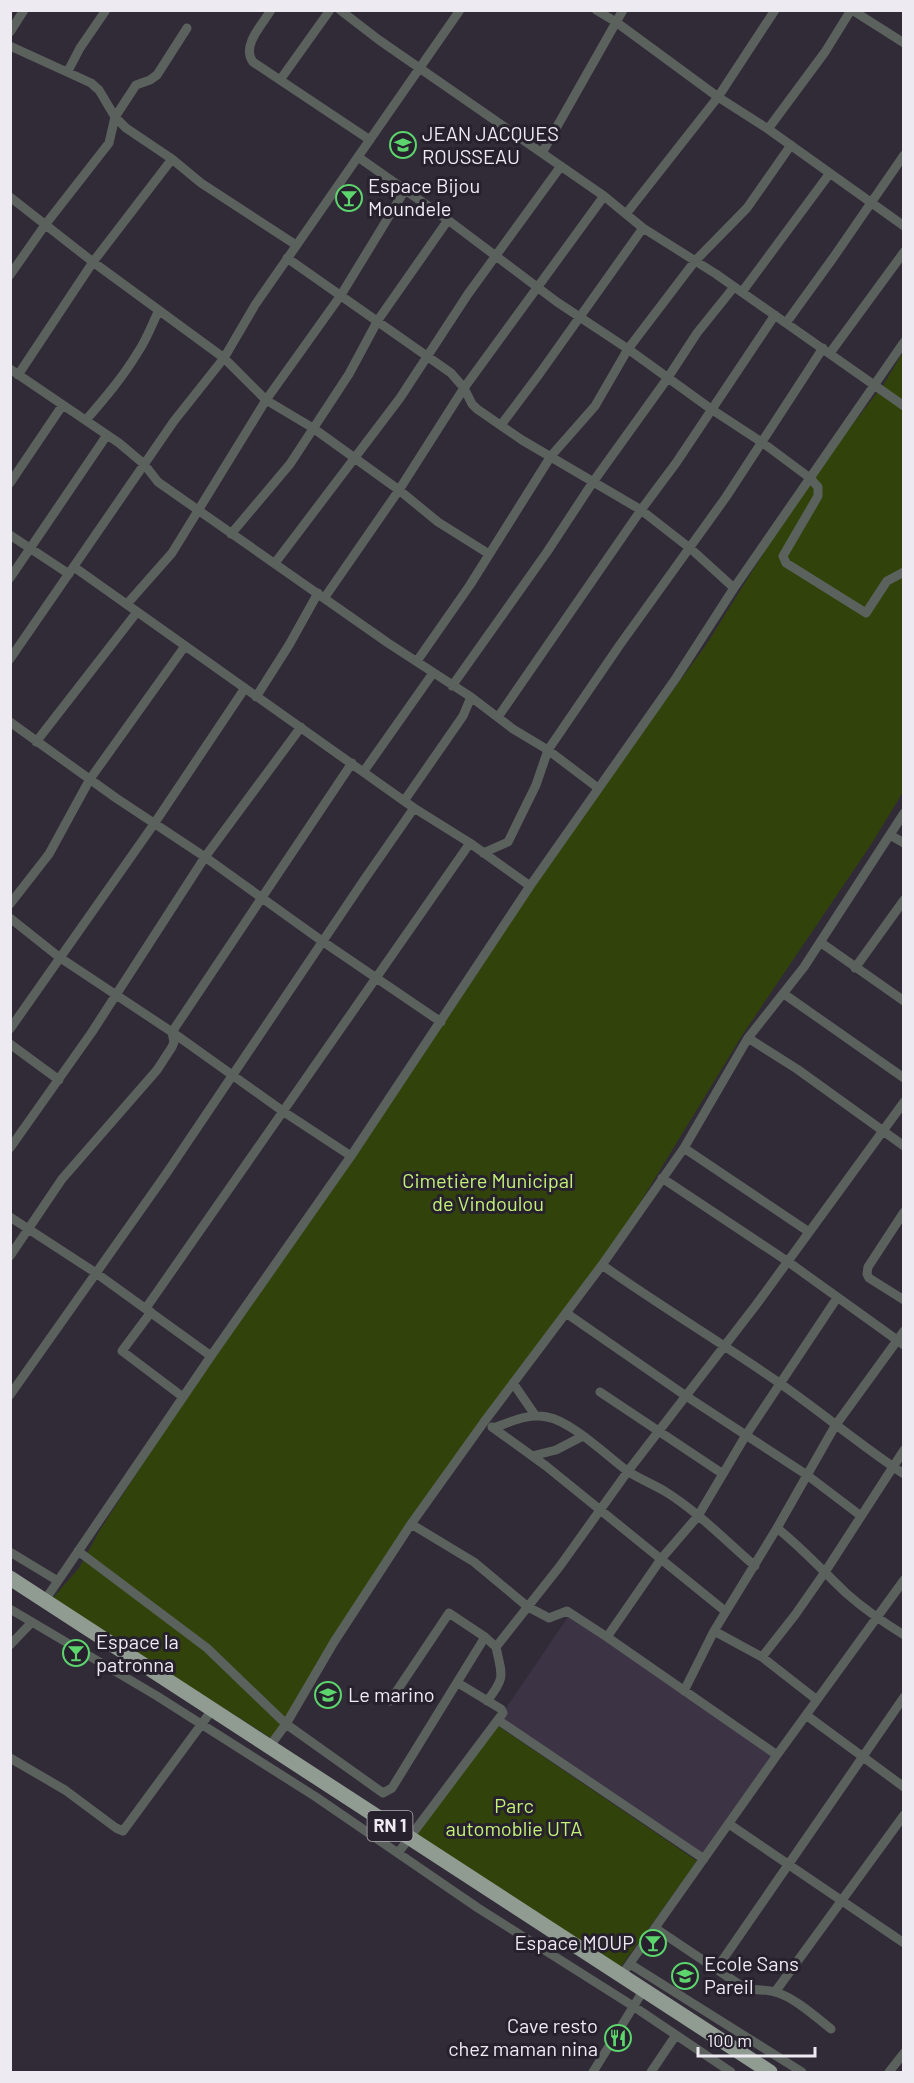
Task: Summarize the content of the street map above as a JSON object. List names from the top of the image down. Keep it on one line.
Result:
{"streets":{"highway":["RN 1"]},"parks":["Cimetière Municipal de Vindoulou","Parc automoblie UTA"],"places":{"school or university":["JEAN JACQUES ROUSSEAU","Le marino","Ecole Sans Pareil"],"bar":["Espace Bijou Moundele","Espace la patronna","Espace MOUP"],"restaurant":["Cave resto chez maman nina"]},"scale_bar":"100 m"}
